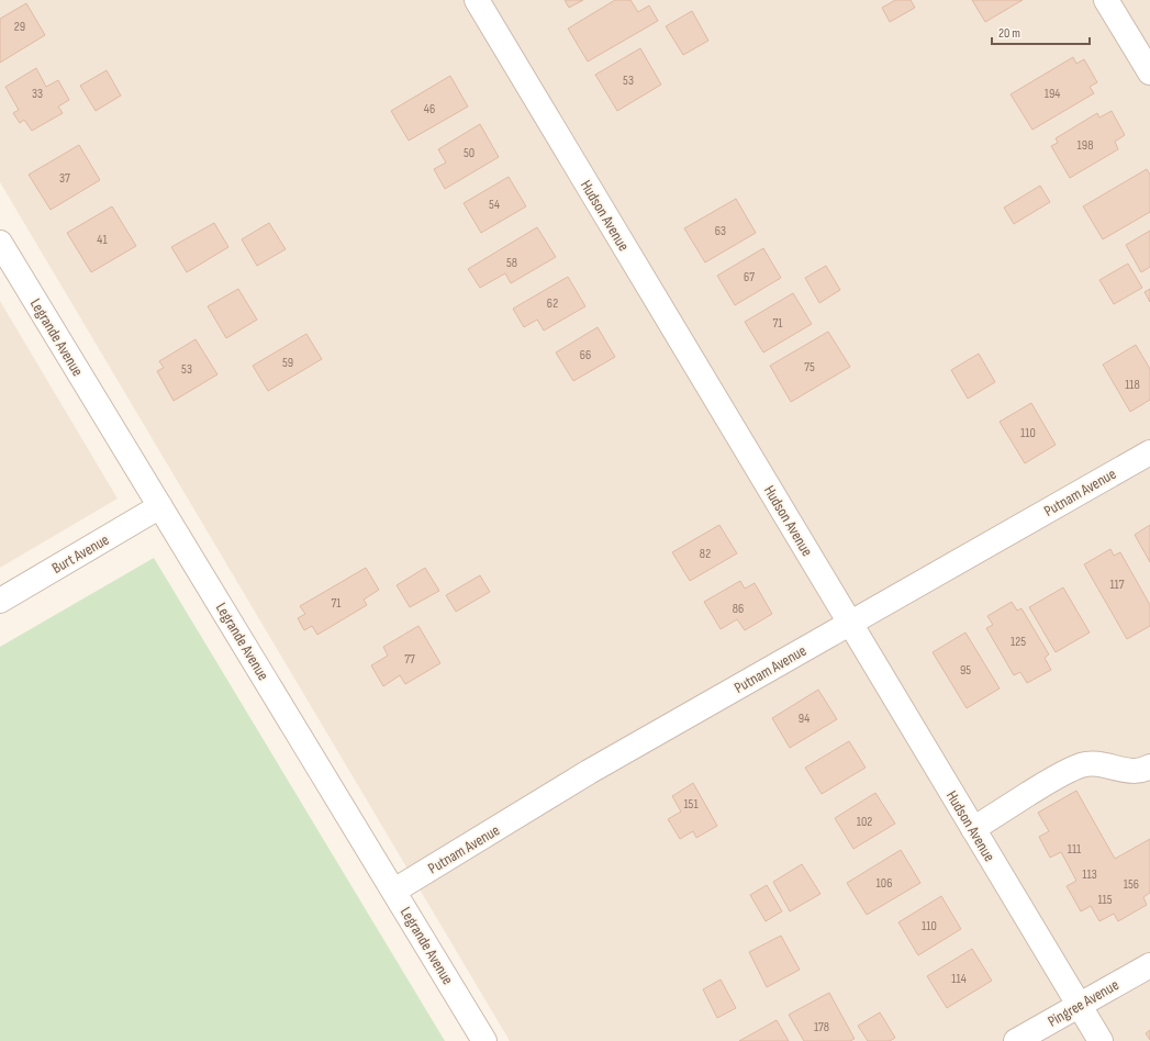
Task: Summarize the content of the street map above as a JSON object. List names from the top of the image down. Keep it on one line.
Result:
{"streets":{"street":["Hudson Avenue","Legrande Avenue","Putnam Avenue","Burt Avenue","Pingree Avenue"]},"crossings":[["Hudson Avenue","Putnam Avenue"],["Hudson Avenue","Pingree Avenue"],["Legrande Avenue","Putnam Avenue"],["Legrande Avenue","Burt Avenue"]],"house_numbers":["29","53","33","194","46","198","50","37","54","63","41","58","67","62","71","66","59","75","53","118","110","82","117","71","86","125","77","95","94","151","102","111","113","106","156","115","110","114","178"],"scale_bar":"20 m"}
